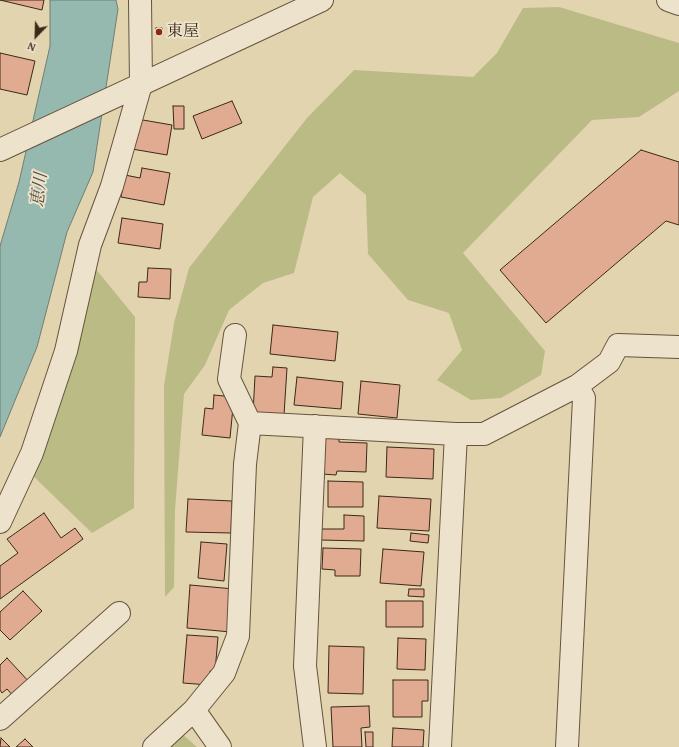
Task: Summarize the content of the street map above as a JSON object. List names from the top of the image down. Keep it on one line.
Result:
{"water":["恵川"],"places":["東屋"],"north":"bottom left"}
